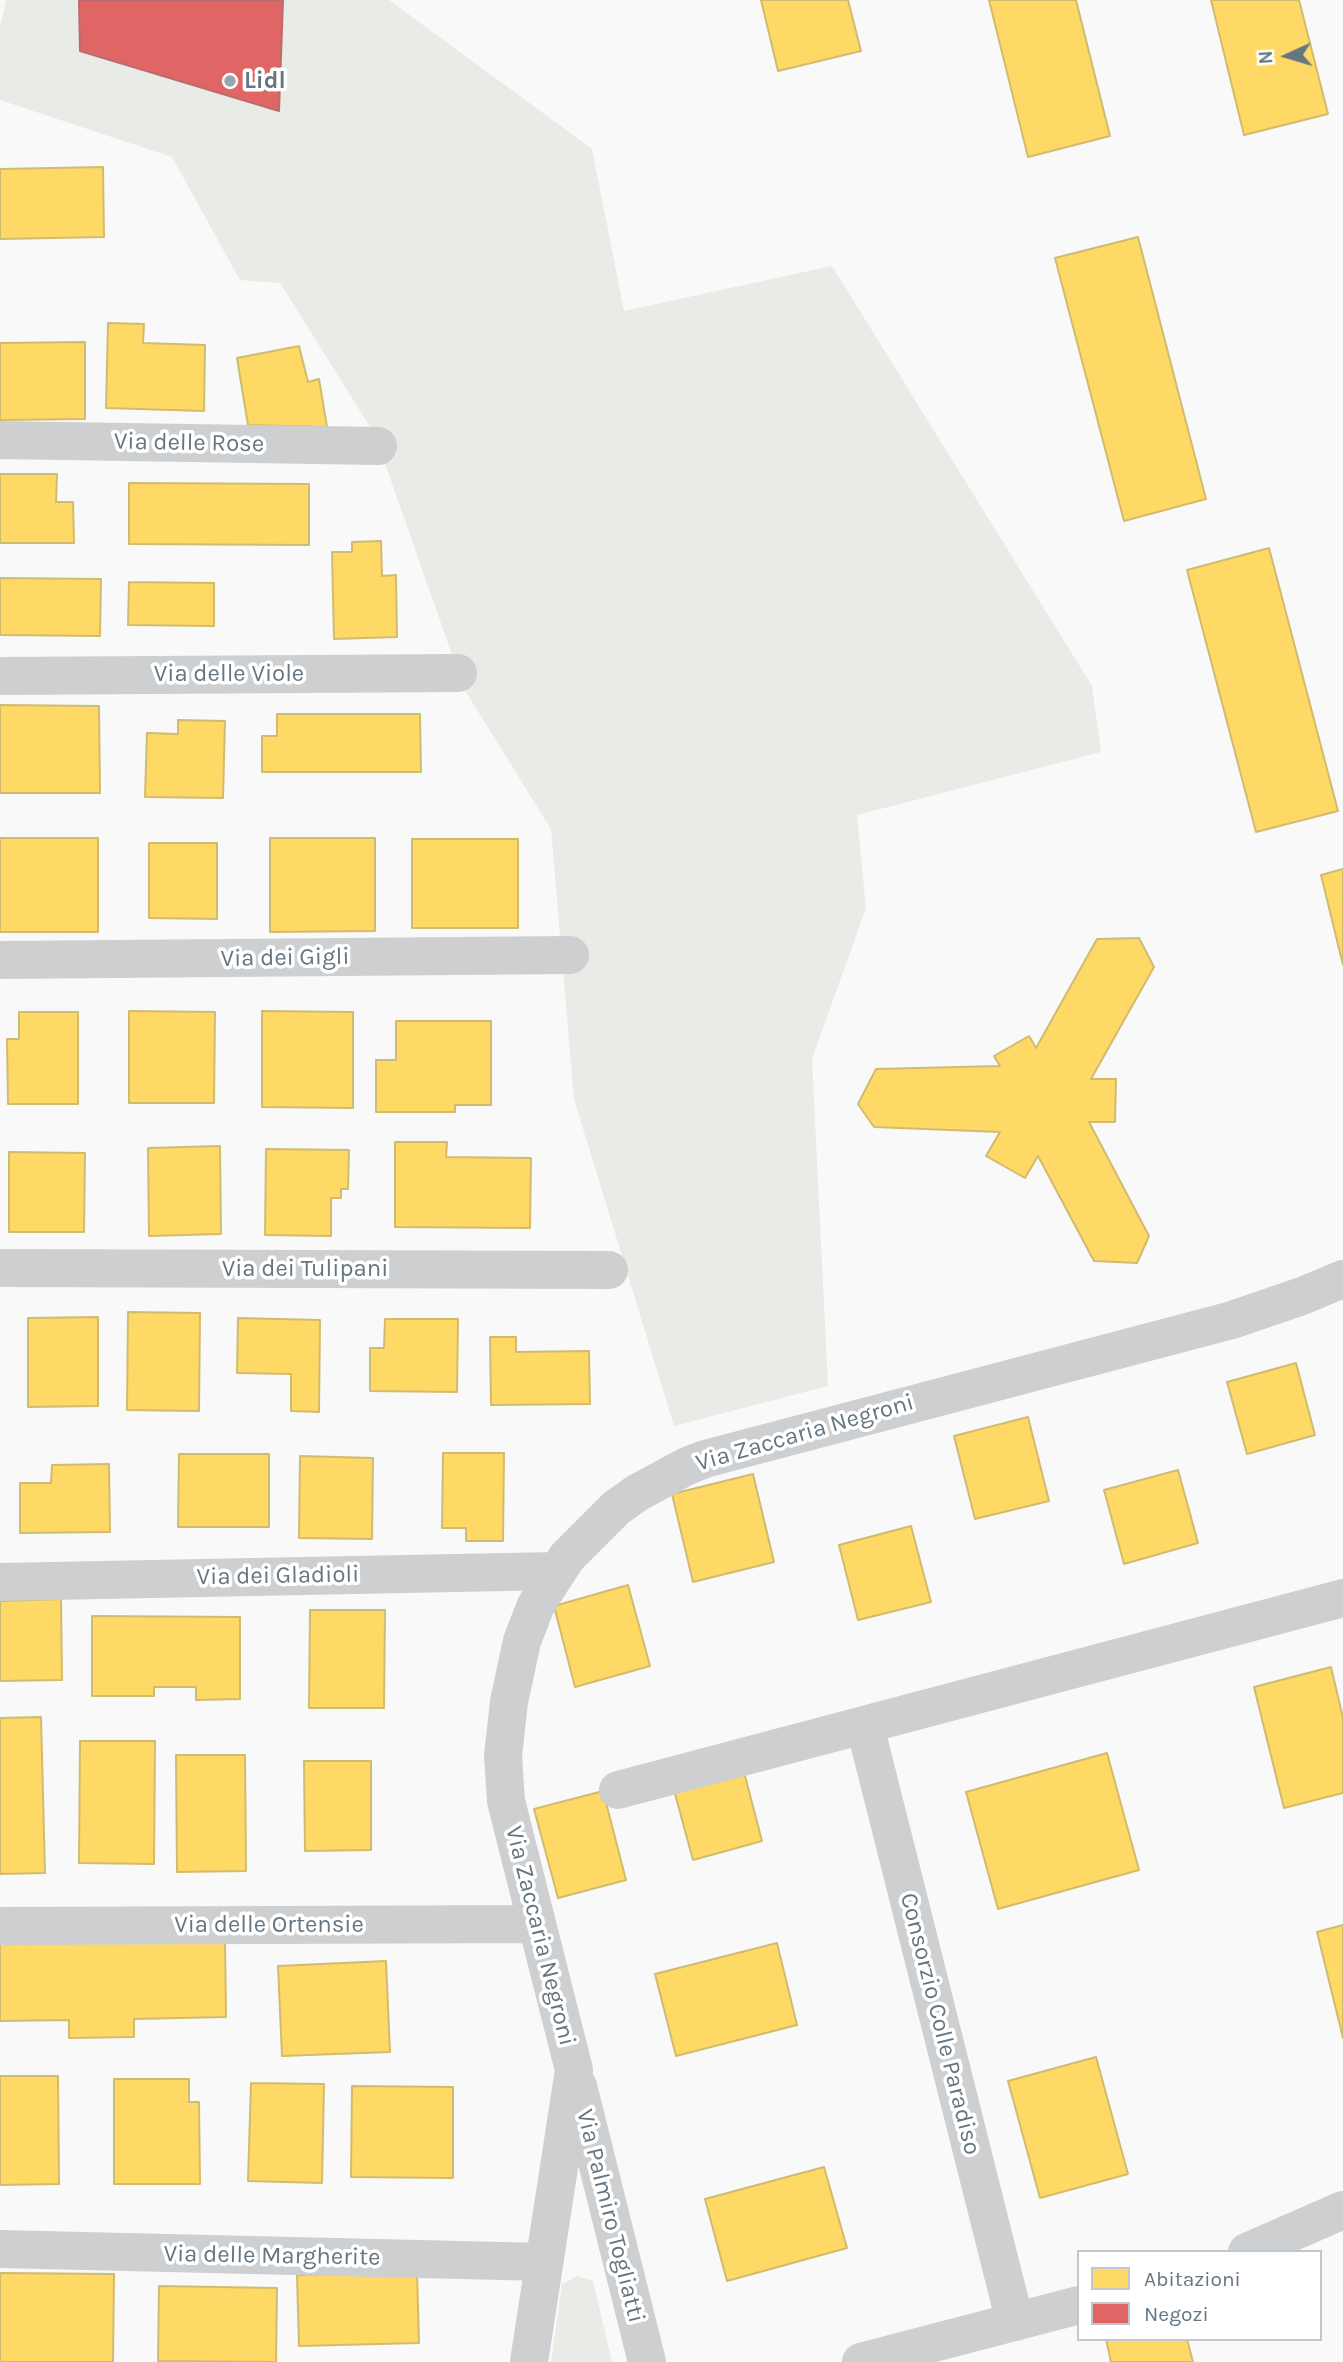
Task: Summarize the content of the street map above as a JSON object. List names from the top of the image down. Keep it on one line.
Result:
{"streets":{"street":["Via delle Rose","Via delle Viole","Via dei Gigli","Via dei Tulipani","Via Zaccaria Negroni","Via dei Gladioli","Via delle Ortensie","Consorzio Colle Paradiso","Via Palmiro Togliatti","Via delle Margherite"]},"crossings":[["Via Zaccaria Negroni","Via dei Gladioli"],["Via Zaccaria Negroni","Via delle Ortensie"],["Via Zaccaria Negroni","Via Palmiro Togliatti"],["Via Zaccaria Negroni","Via delle Margherite"]],"places":["Lidl"],"legend":["Abitazioni","Negozi"],"north":"left"}
